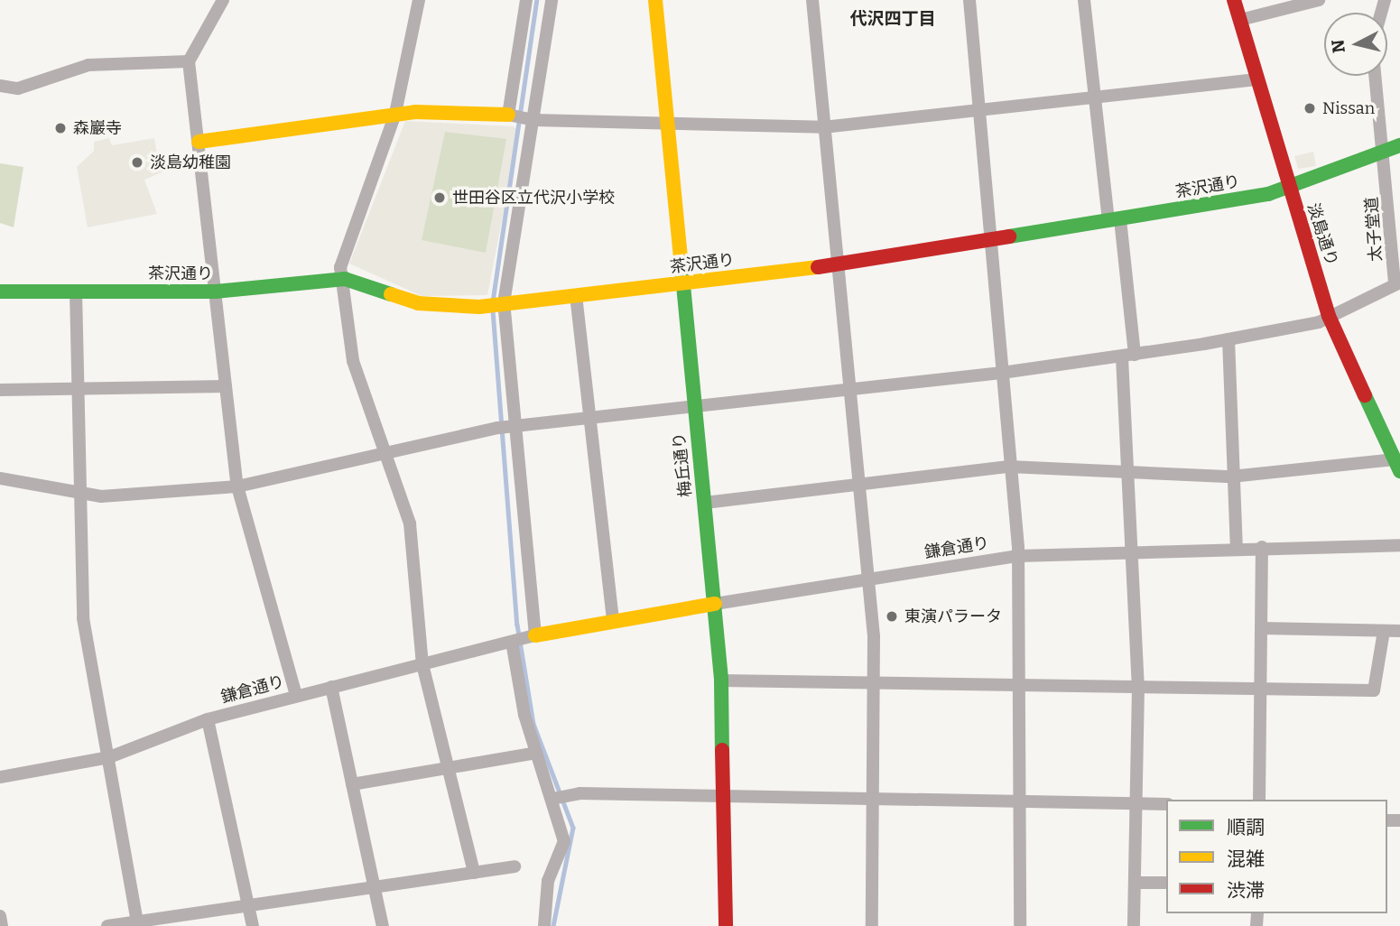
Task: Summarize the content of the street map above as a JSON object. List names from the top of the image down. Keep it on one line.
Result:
{"streets":{"street":["茶沢通り","太子堂道","淡島通り","梅丘通り","鎌倉通り"]},"crossings":[["茶沢通り","太子堂道"],["茶沢通り","淡島通り"],["茶沢通り","梅丘通り"],["太子堂道","淡島通り"],["太子堂道","梅丘通り"],["梅丘通り","鎌倉通り"]],"districts":["代沢四丁目"],"places":["Nissan","森巖寺","淡島幼稚園","世田谷区立代沢小学校","東演パラータ"],"legend":["順調","混雑","渋滞"],"north":"left"}
